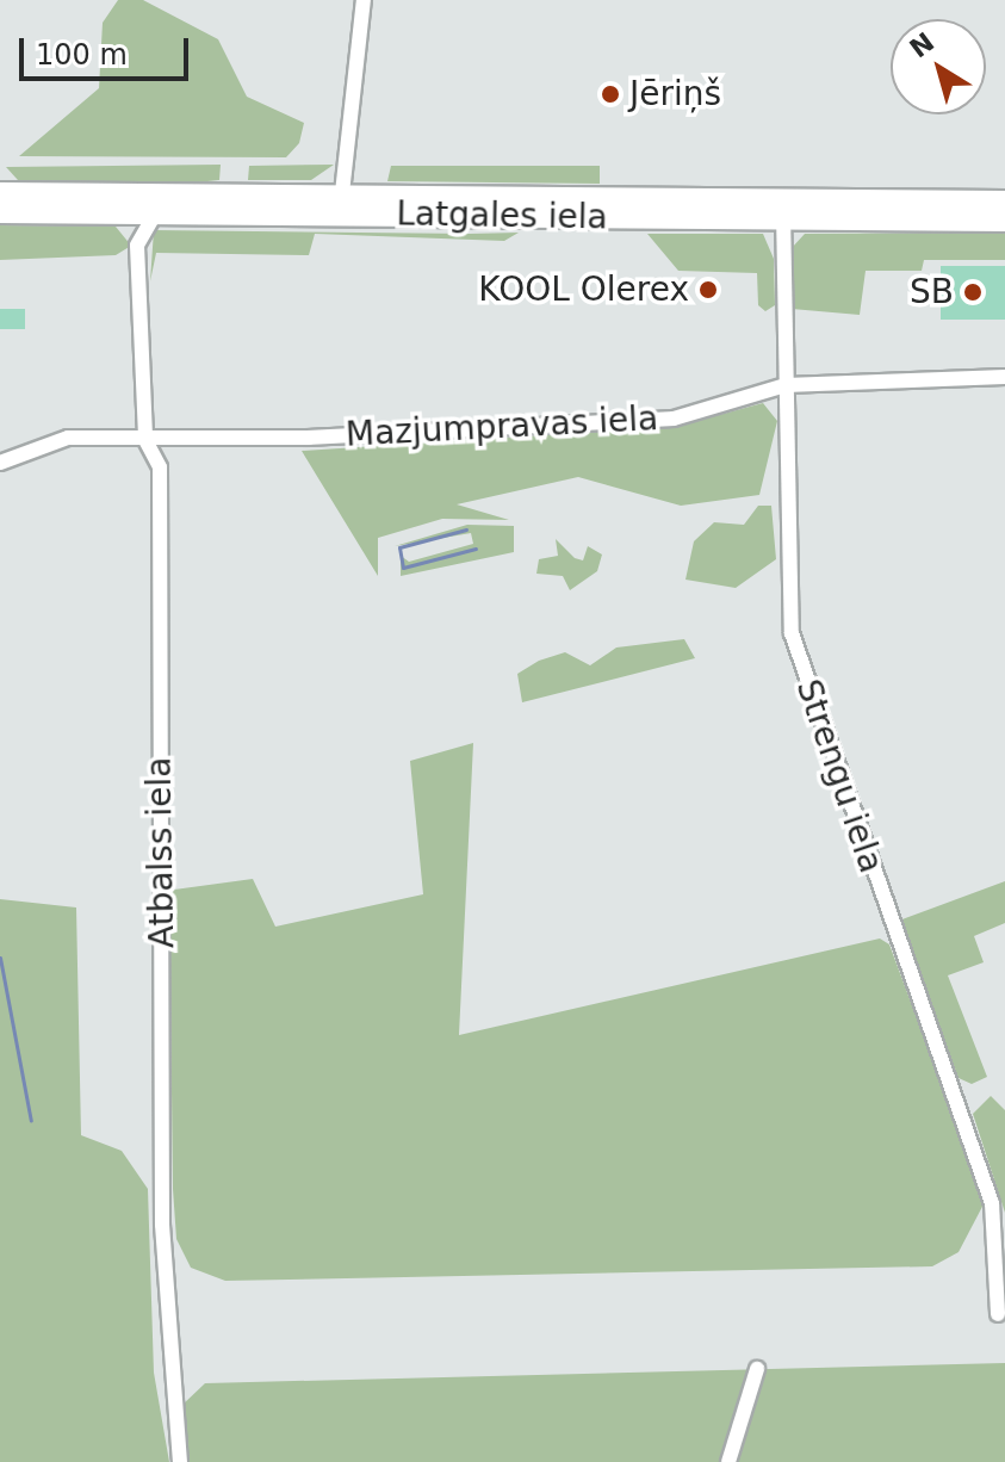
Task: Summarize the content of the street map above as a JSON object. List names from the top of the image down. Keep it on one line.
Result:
{"streets":{"highway":["Latgales iela"],"street":["Mazjumpravas iela","Strengu iela","Atbalss iela"]},"crossings":[["Latgales iela","Strengu iela"],["Mazjumpravas iela","Strengu iela"],["Mazjumpravas iela","Atbalss iela"]],"places":["Jēriņš","KOOL Olerex","SB"],"scale_bar":"100 m","north":"top left"}
